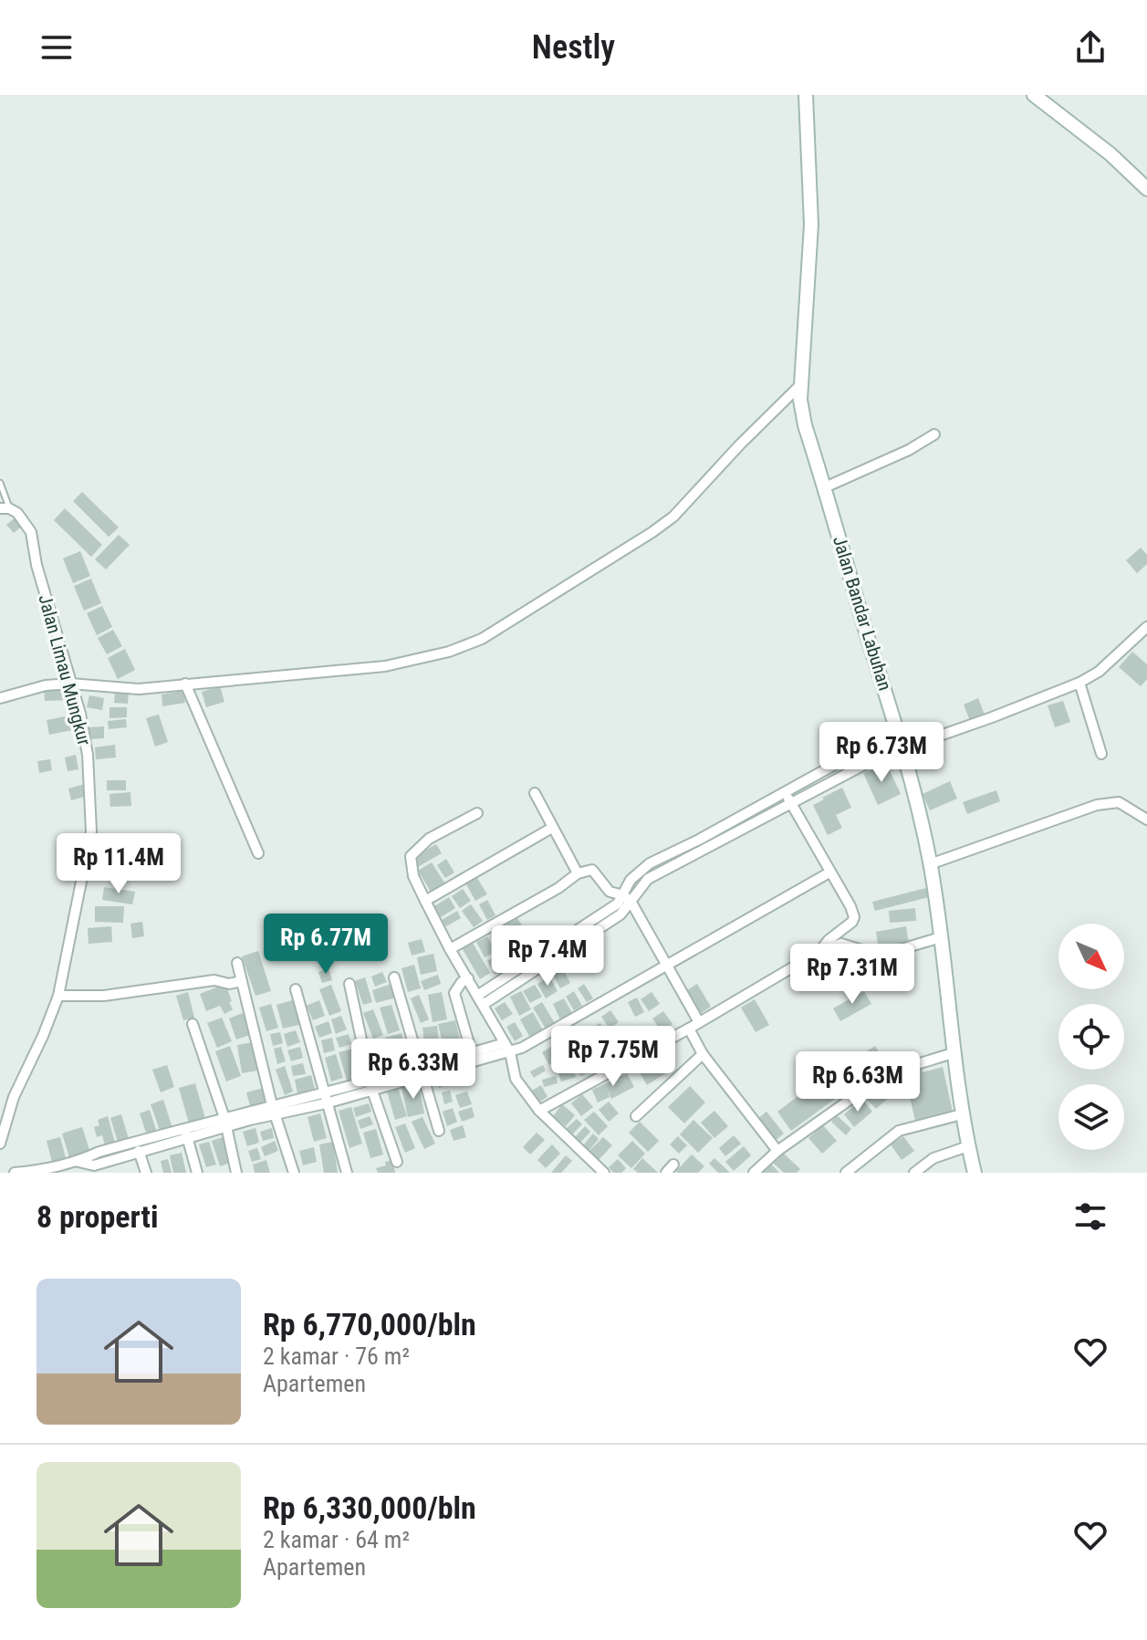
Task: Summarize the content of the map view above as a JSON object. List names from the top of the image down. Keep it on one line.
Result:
{"streets":{"main road":["Jalan Bandar Labuhan"],"street":["Jalan Limau Mungkur"]},"north":"bottom right","page":{"header":"Nestly","price":["Rp 6.73M","Rp 11.4M","Rp 6.77M","Rp 7.4M","Rp 7.31M","Rp 7.75M","Rp 6.33M","Rp 6.63M"],"heading":"8 properti","list":[{"name":"Rp 6,770,000/bln","note":"2 kamar · 76 m² · Apartemen"},{"name":"Rp 6,330,000/bln","note":"2 kamar · 64 m² · Apartemen"}]}}
